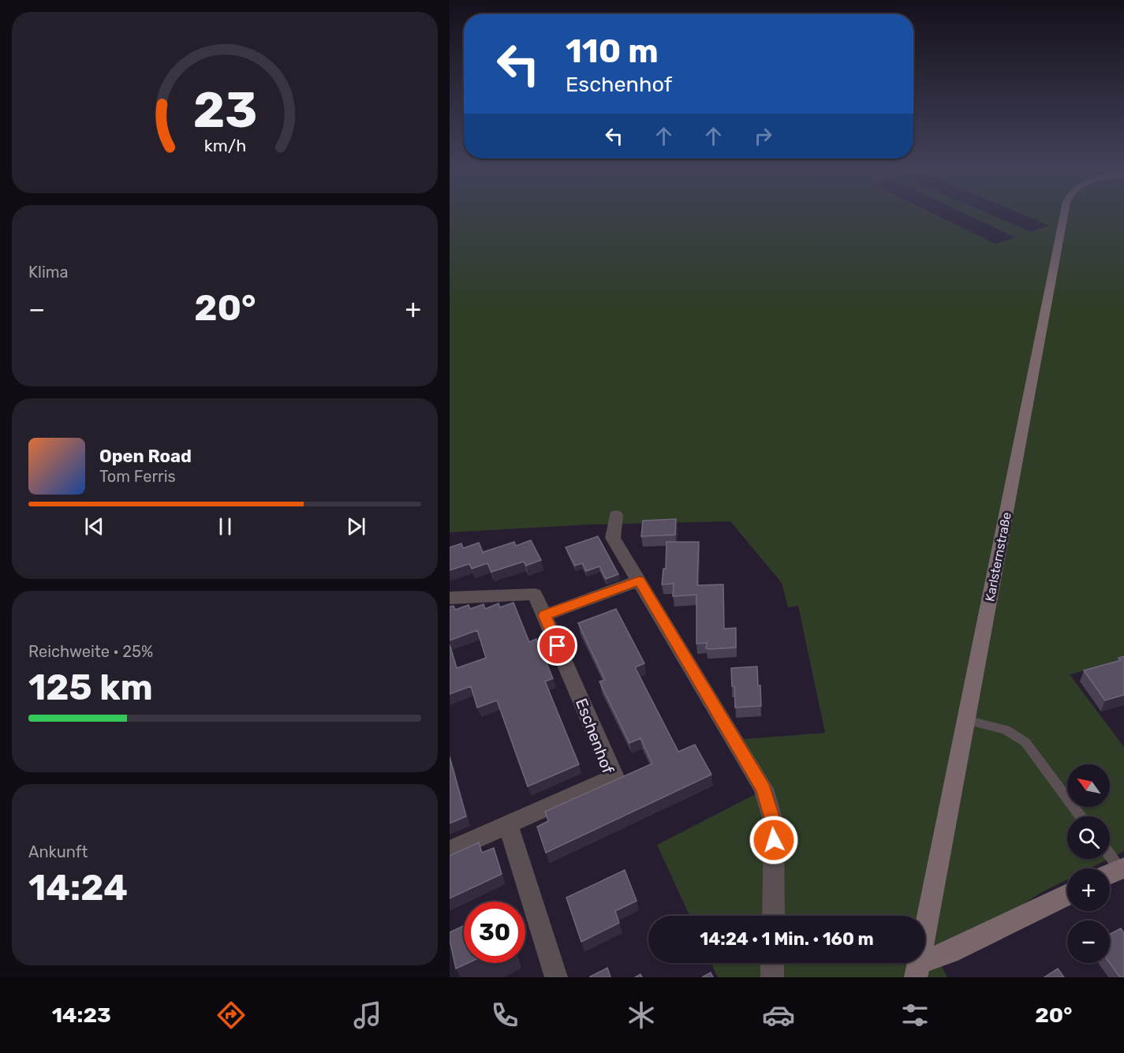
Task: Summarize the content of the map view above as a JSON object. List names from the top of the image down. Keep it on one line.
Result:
{"streets":{"street":["Karlsternstraße","Eschenhof"]},"north":"top left","page":{"turn":["110 m","Eschenhof"],"tile":["Klima",["Reichweite · 25%","125 km"],["Ankunft","14:24"]],"heat":["−","20°","+"],"song":["Open Road","Tom Ferris"],"map_buttons":["+","−"],"limit":"30","trip":"14:24 · 1 Min. · 160 m","tabs":["14:23","20°"],"gauge":["23","km/h"]}}
